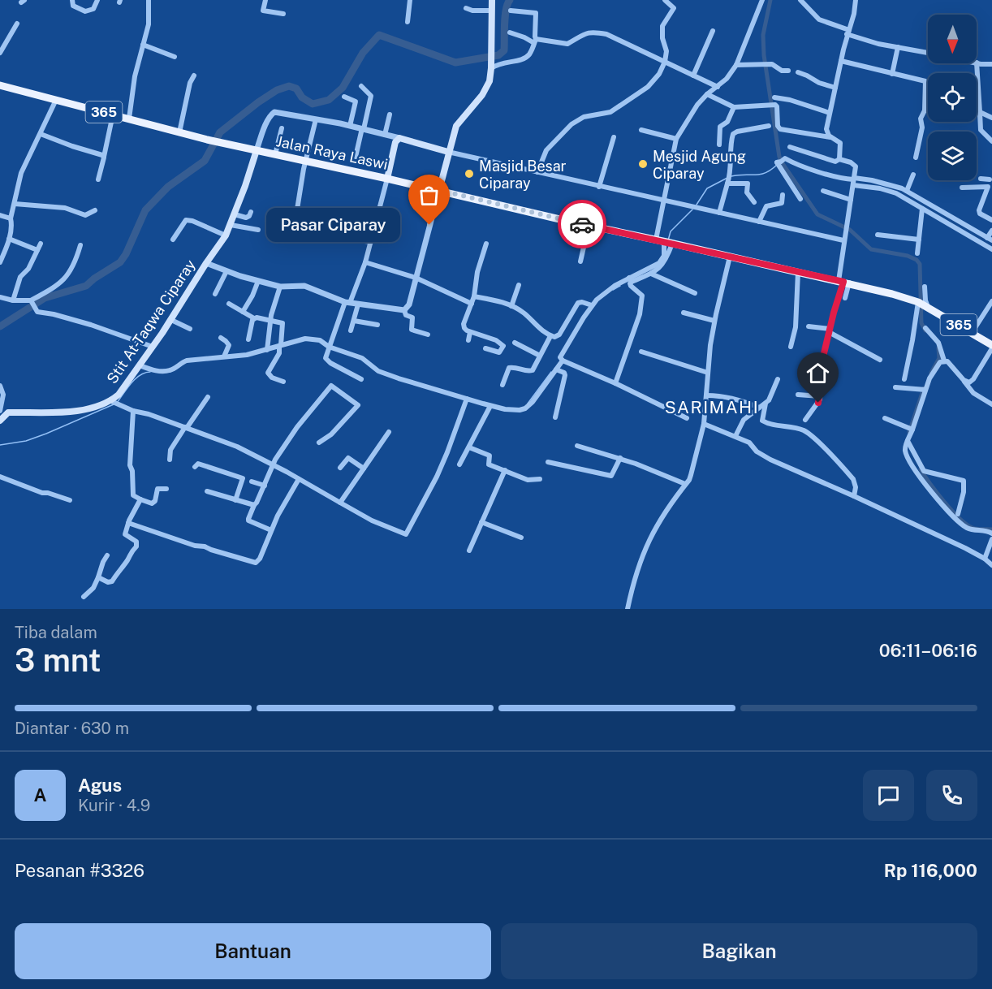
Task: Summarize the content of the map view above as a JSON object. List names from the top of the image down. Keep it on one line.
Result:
{"streets":{"main road":["365","Jalan Raya Laswi","Stit At-Taqwa Ciparay"]},"crossings":[["Jalan Raya Laswi","Stit At-Taqwa Ciparay"]],"districts":["SARIMAHI"],"places":["Mesjid Agung Ciparay","Masjid Besar Ciparay","Pasar Ciparay"],"north":"bottom","page":{"bubble":"Pasar Ciparay","heading":["3 mnt","Tiba dalam","06:11–06:16"],"panel":["Agus","Kurir · 4.9","Pesanan #3326","Rp 116,000"],"bar":"Diantar · 630 m","round":"A","buttons":["Bantuan","Bagikan"]}}
